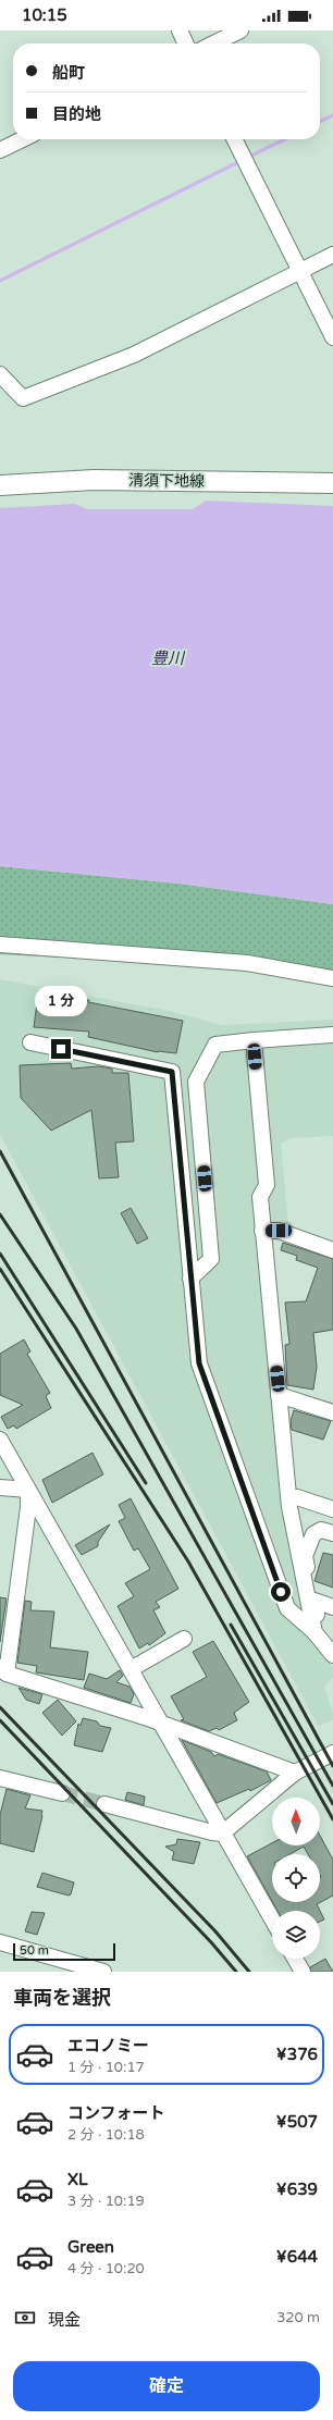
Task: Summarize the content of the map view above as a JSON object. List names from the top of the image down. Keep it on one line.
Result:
{"streets":{"main road":["清須下地線"]},"water":["豊川"],"scale_bar":"50 m","north":"top","page":{"status":"10:15","banner":["船町","目的地"],"bubble":"1 分","scale":"50 m","heading":"車両を選択","list":[{"name":"エコノミー","note":"1 分 · 10:17","value":"¥376"},{"name":"コンフォート","note":"2 分 · 10:18","value":"¥507"},{"name":"XL","note":"3 分 · 10:19","value":"¥639"},{"name":"Green","note":"4 分 · 10:20","value":"¥644"}],"pay":["現金","320 m"],"buttons":"確定"}}
